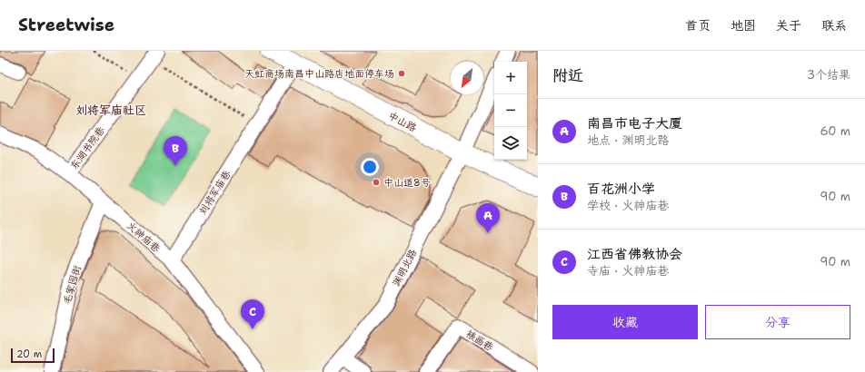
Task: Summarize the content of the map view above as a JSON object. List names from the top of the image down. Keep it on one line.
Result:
{"streets":{"main road":["中山路"],"street":["东湖书院巷","刘将军庙巷","火神庙巷","渊明北路","毛家园街","裱画巷"]},"crossings":[["中山路","刘将军庙巷"],["中山路","渊明北路"],["东湖书院巷","火神庙巷"],["刘将军庙巷","火神庙巷"],["火神庙巷","毛家园街"]],"districts":["刘将军庙社区"],"places":["天虹商场南昌中山路店地面停车场","中山道8号"],"scale_bar":"20 m","north":"bottom left","page":{"header":"Streetwise","nav":["首页","地图","关于","联系"],"heading":["附近","3个结果"],"map_buttons":["+","−"],"list":[{"mark":"A","name":"南昌市电子大厦","note":"地点 · 渊明北路","value":"60 m"},{"mark":"B","name":"百花洲小学","note":"学校 · 火神庙巷","value":"90 m"},{"mark":"C","name":"江西省佛教协会","note":"寺庙 · 火神庙巷","value":"90 m"}],"pins":["B","A","C"],"buttons":["收藏","分享"],"scale":"20 m"}}
